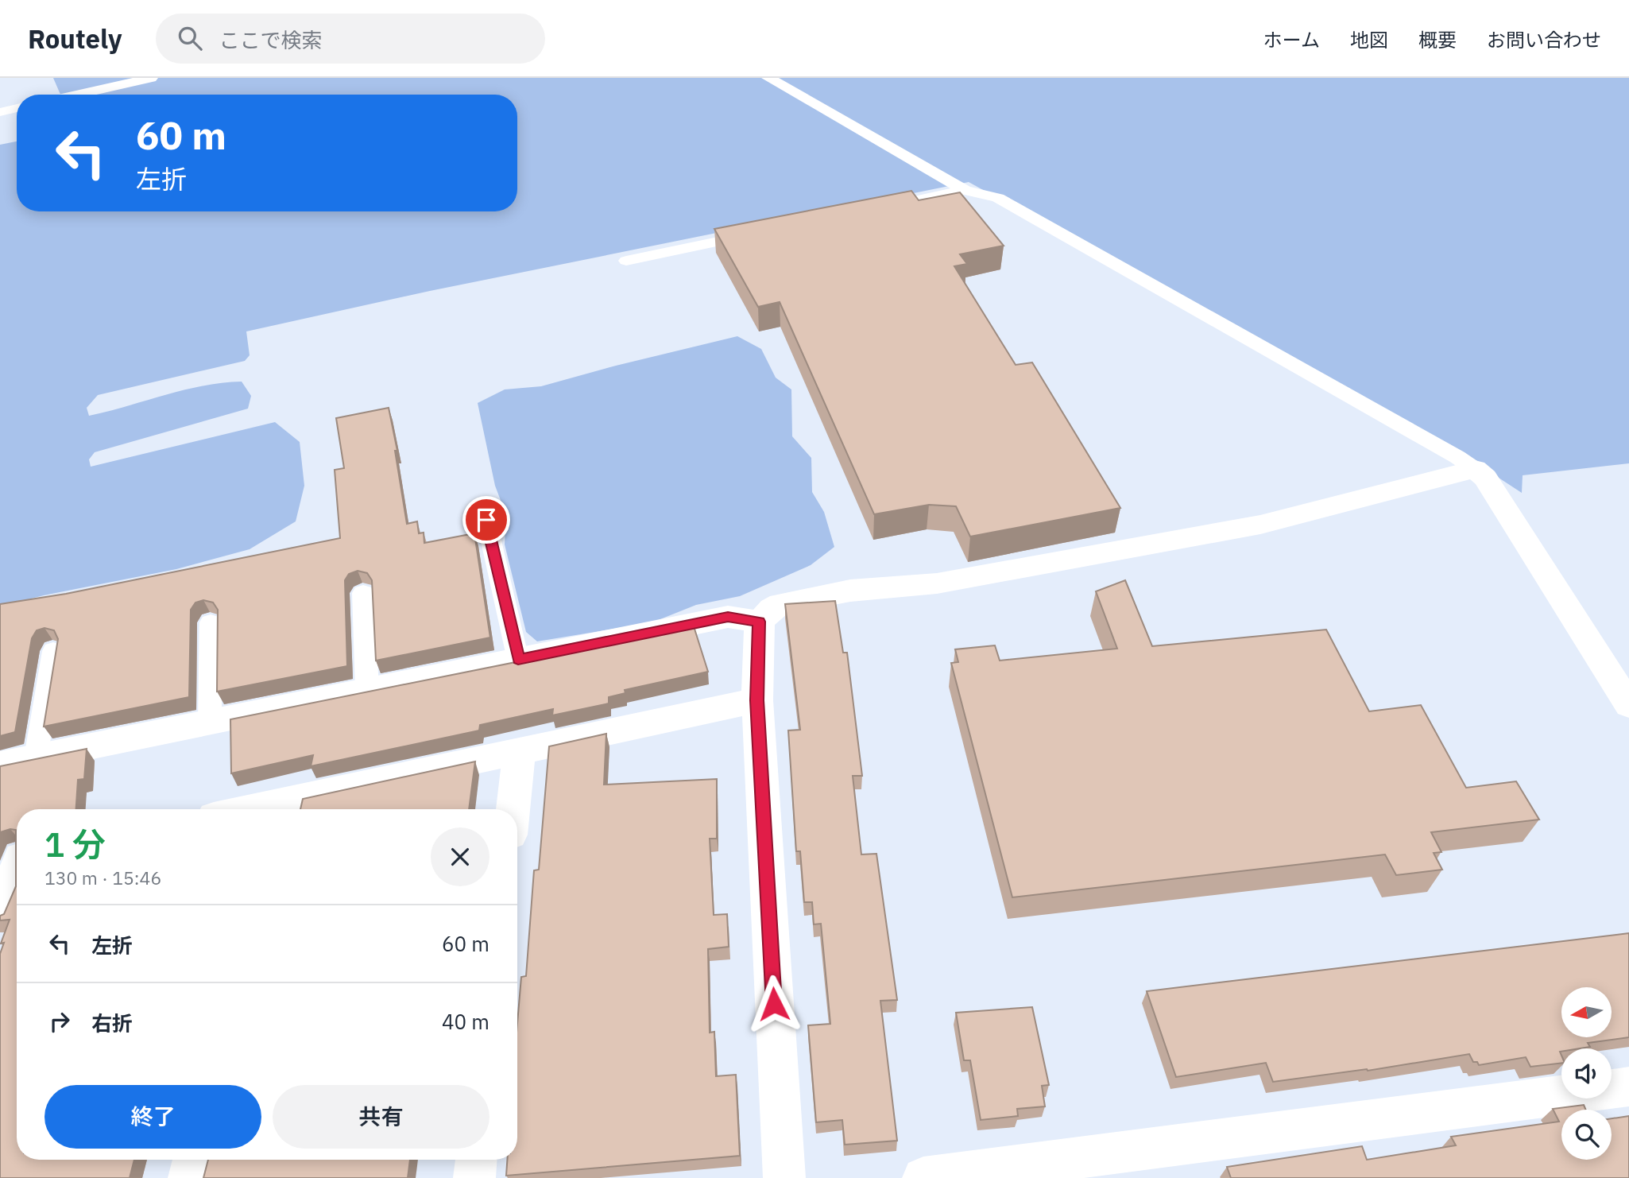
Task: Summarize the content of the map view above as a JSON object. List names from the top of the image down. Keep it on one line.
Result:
{"north":"left","page":{"header":"Routely","search":"ここで検索","nav":["ホーム","地図","概要","お問い合わせ"],"turn":["60 m","左折"],"heading":["1 分","130 m · 15:46"],"list":[{"name":"左折","value":"60 m"},{"name":"右折","value":"40 m"}],"buttons":["終了","共有"]}}
